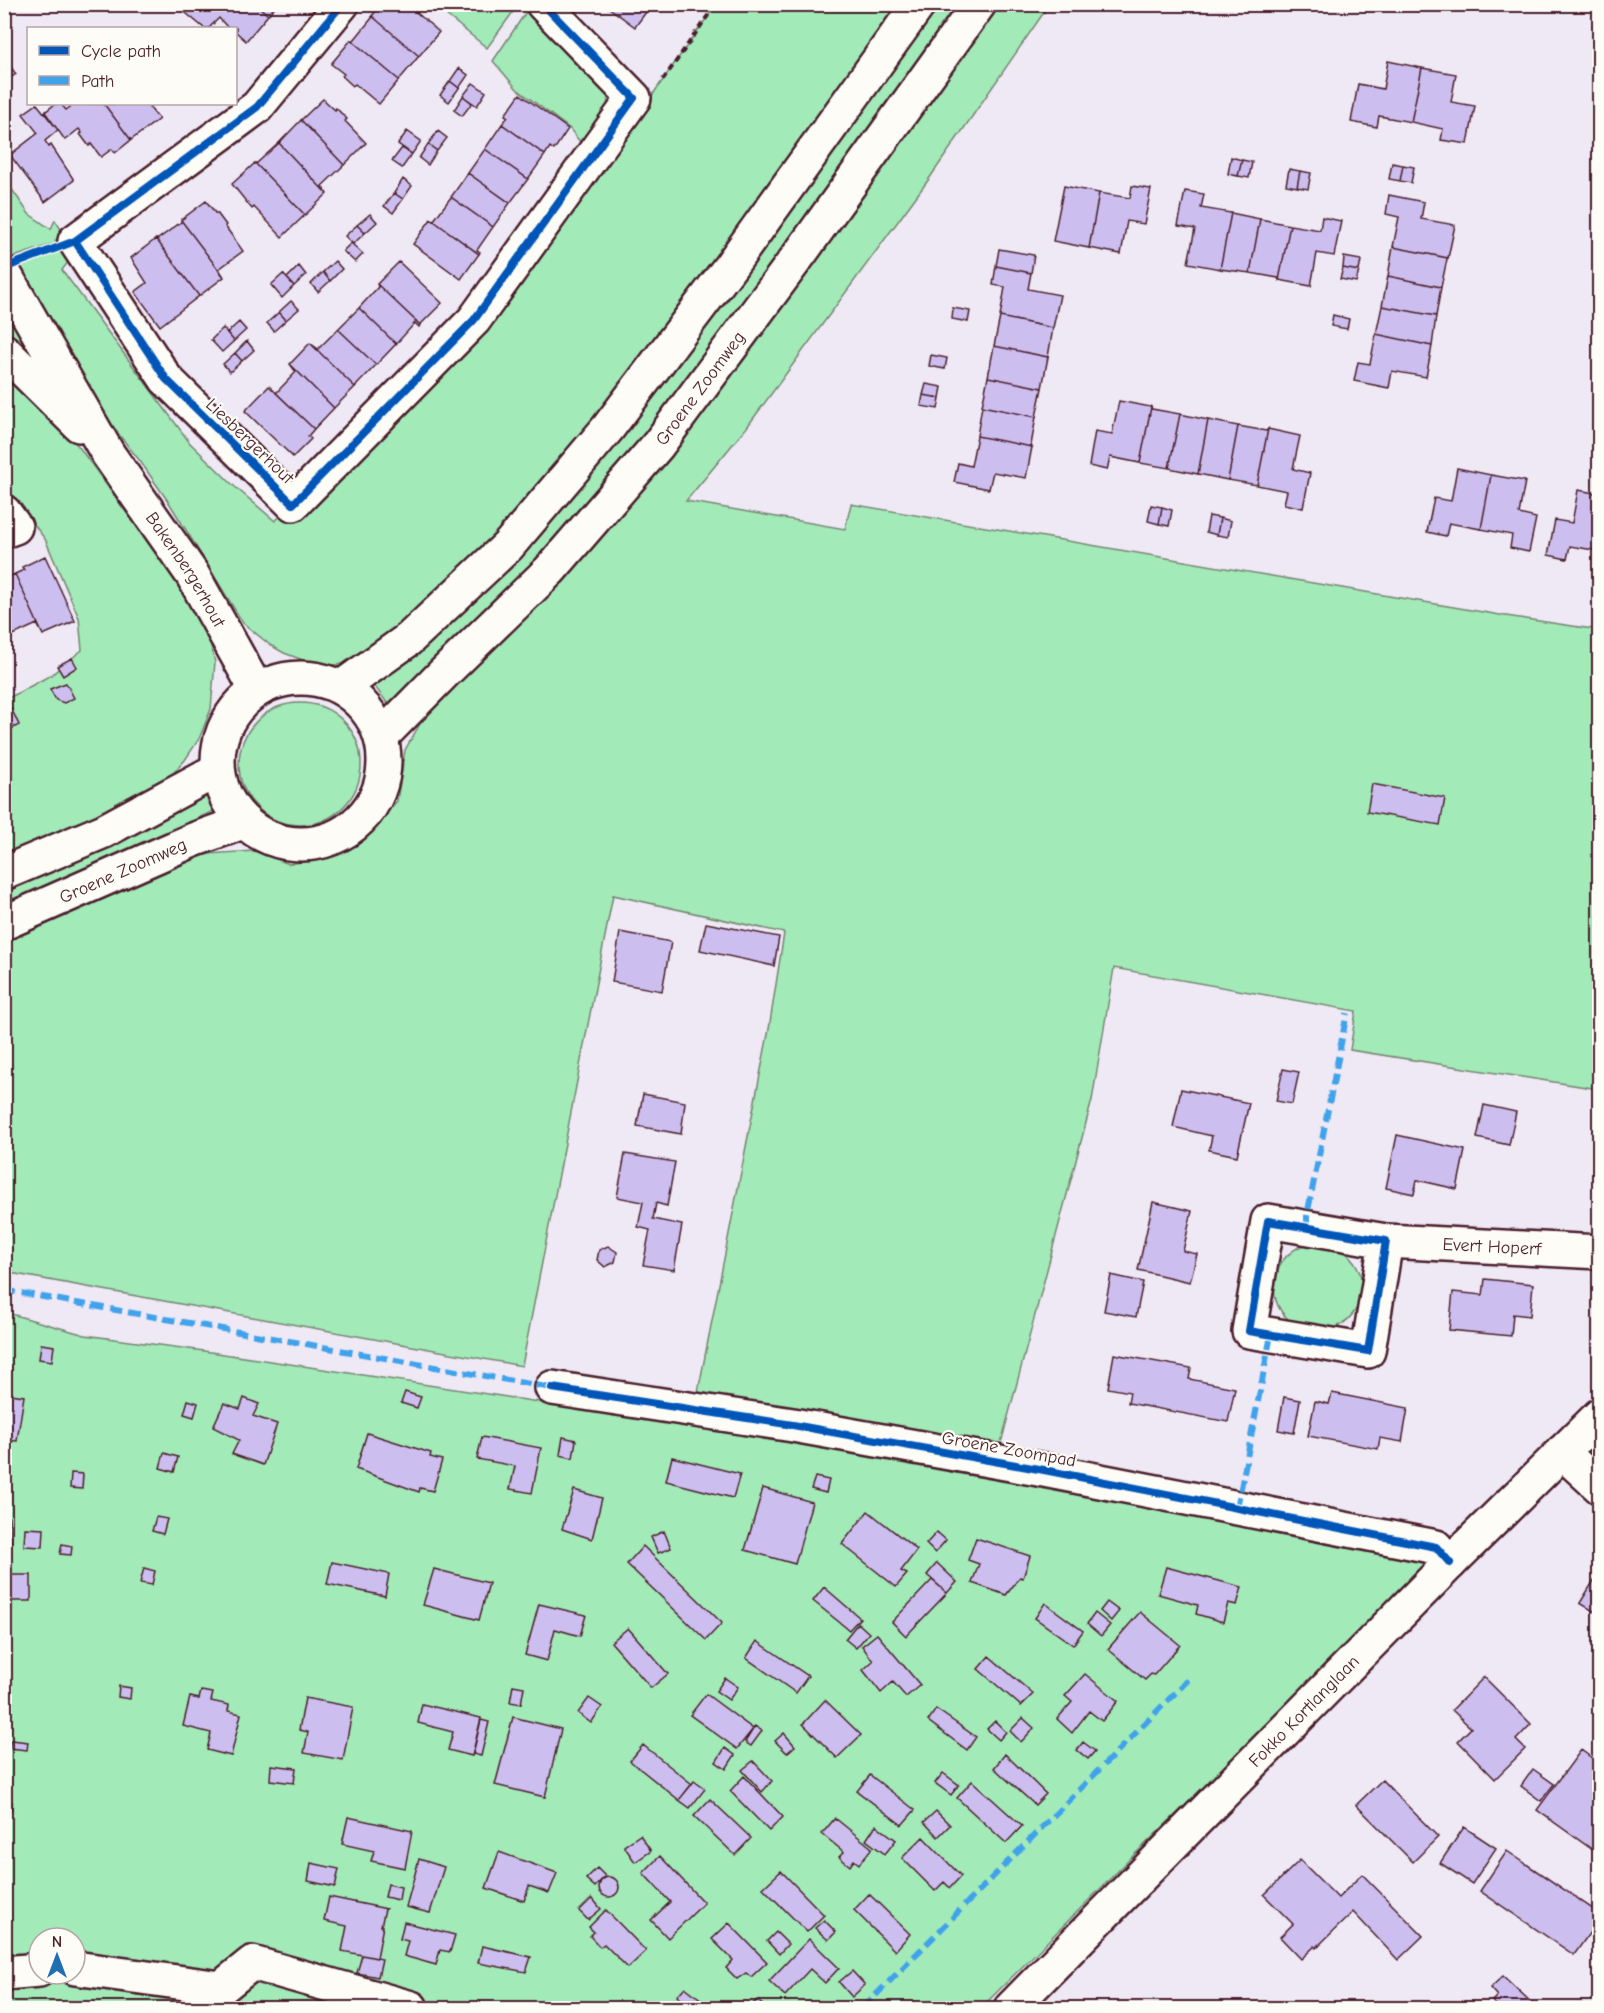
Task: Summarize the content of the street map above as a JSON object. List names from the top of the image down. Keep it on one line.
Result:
{"streets":{"street":["Groene Zoomweg","Liesbergerhout","Bakenbergerhout","Evert Hoperf","Groene Zoompad","Fokko Kortlanglaan"]},"crossings":[["Groene Zoomweg","Bakenbergerhout"],["Groene Zoompad","Fokko Kortlanglaan"]],"legend":["Cycle path","Path"],"north":"top"}
